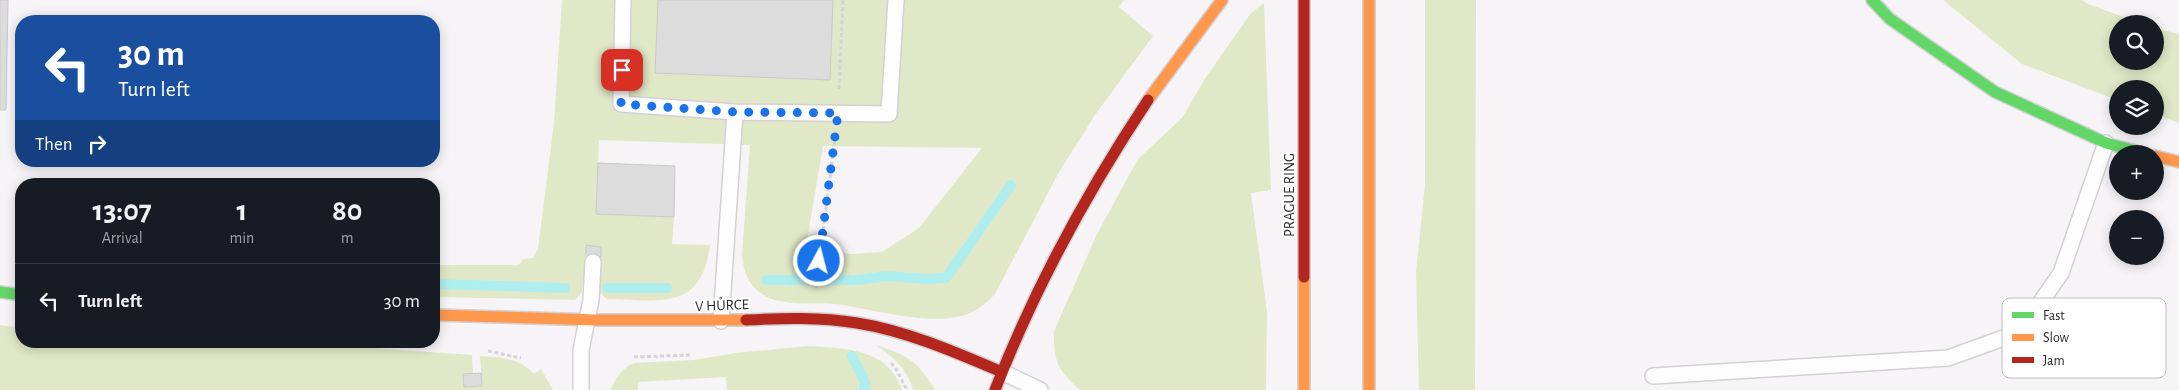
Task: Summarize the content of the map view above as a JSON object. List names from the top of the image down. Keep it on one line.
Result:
{"streets":{"main road":["PRAGUE RING","V HŮRCE"]},"legend":["Fast","Slow","Jam"],"page":{"map_buttons":["+","−"],"turn":["30 m","Turn left"],"then":"Then","eta":["13:07","Arrival","1","min","80","m"],"list":[{"name":"Turn left","value":"30 m"}]}}
